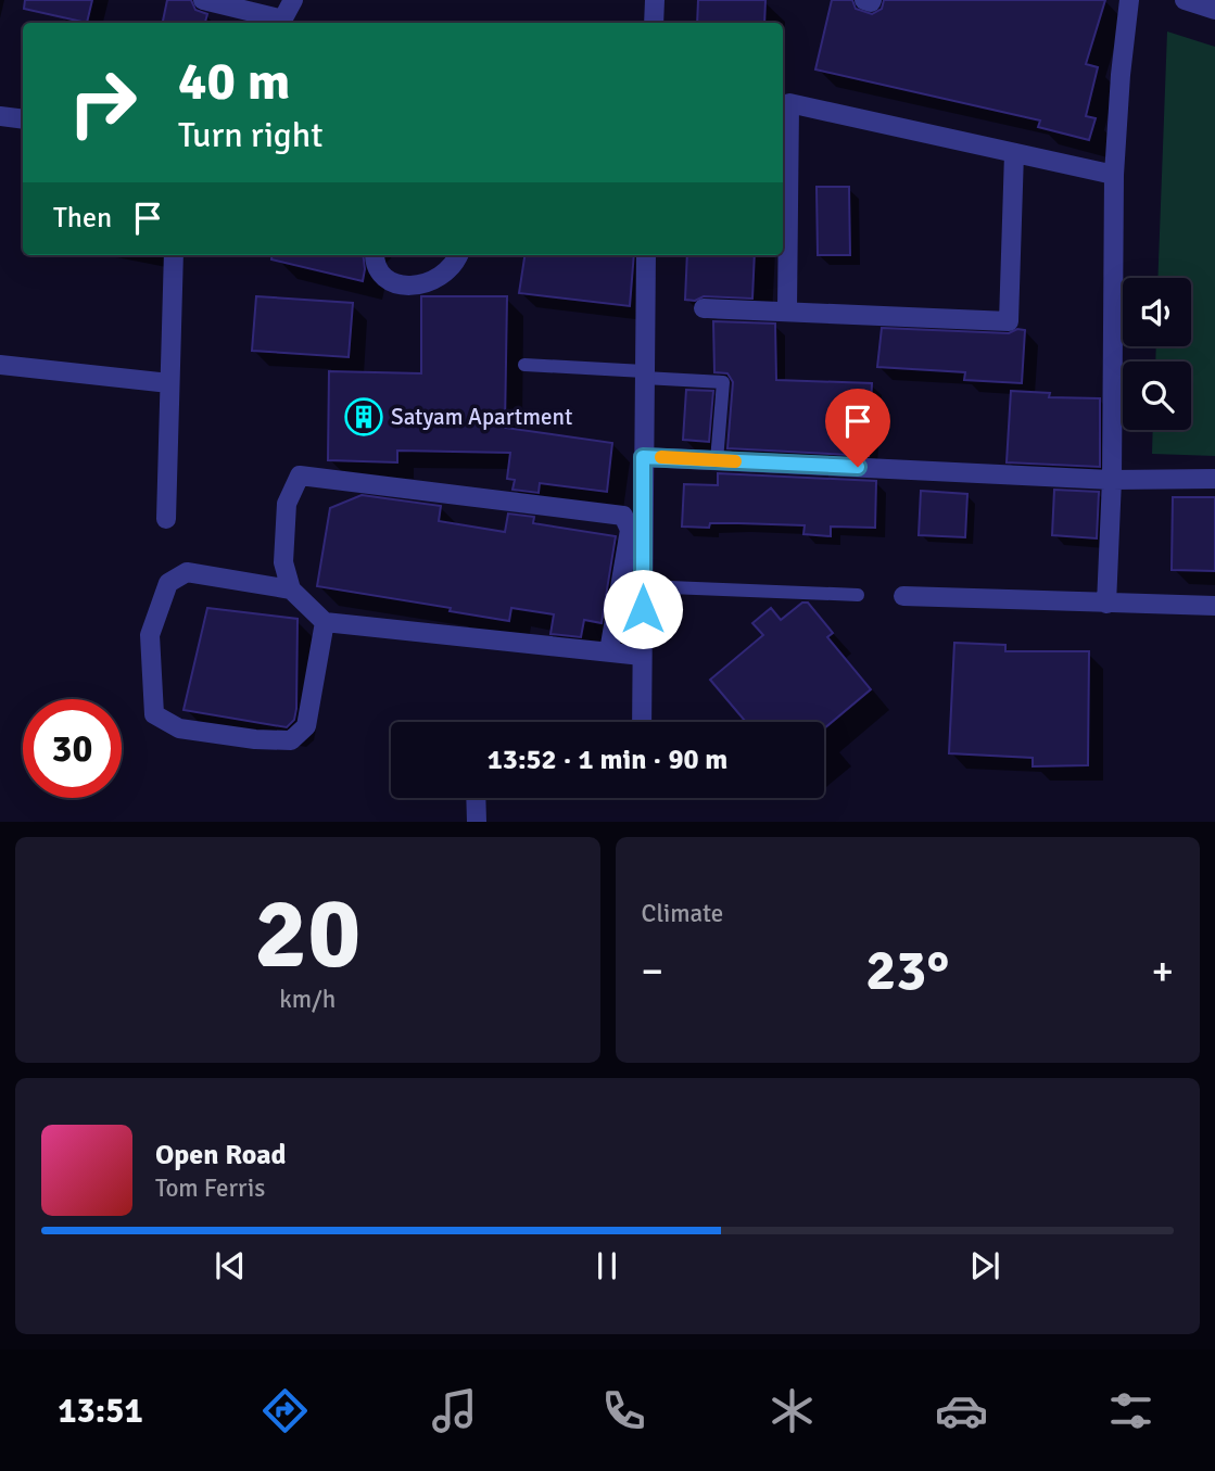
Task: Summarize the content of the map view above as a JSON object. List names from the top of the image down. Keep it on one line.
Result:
{"places":{"building":["Satyam Apartment"]},"page":{"turn":["40 m","Turn right"],"then":"Then","limit":"30","trip":"13:52 · 1 min · 90 m","tile":[["20","km/h"],"Climate"],"heat":["−","23°","+"],"song":["Open Road","Tom Ferris"],"tabs":"13:51"}}
